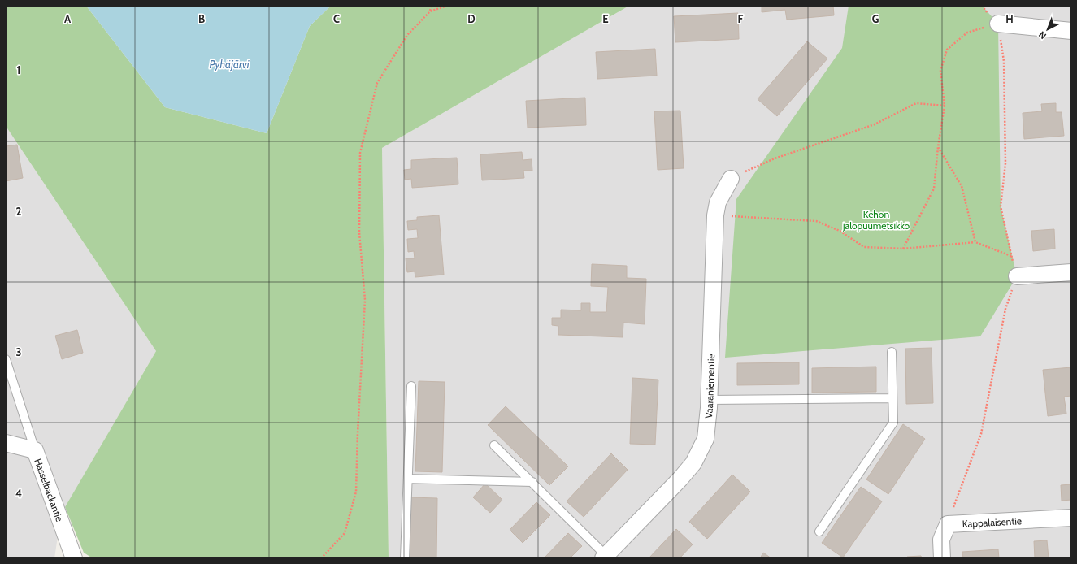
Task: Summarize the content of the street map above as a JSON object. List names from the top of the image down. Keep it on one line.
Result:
{"streets":{"street":["Vaaraniementie","Hasselbackantie","Kappalaisentie"]},"water":["Pyhäjärvi"],"parks":["Kehon jalopuumetsikkö"],"north":"bottom left","grid":{"columns":["A","B","C","D","E","F","G","H"],"rows":["1","2","3","4"]}}
